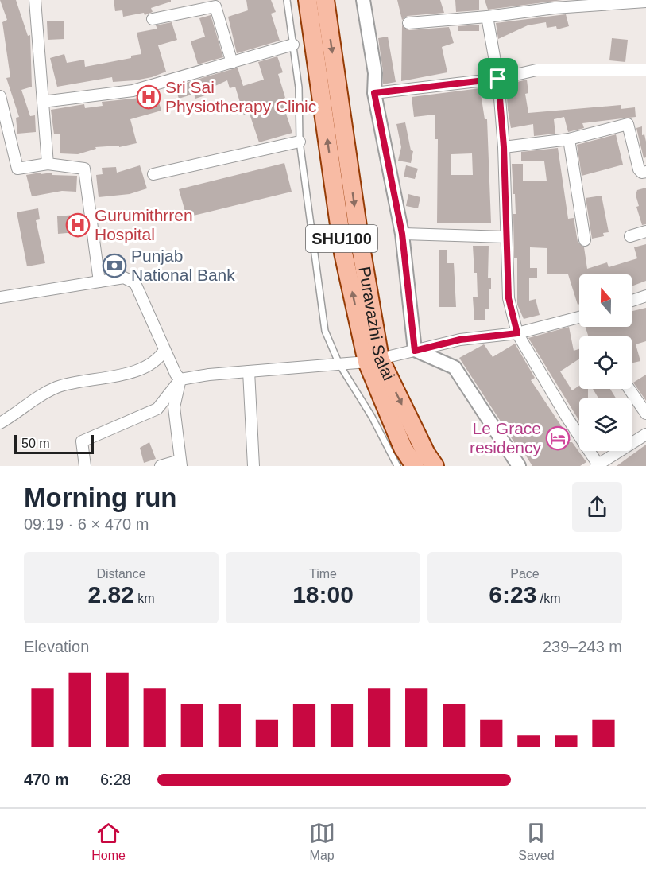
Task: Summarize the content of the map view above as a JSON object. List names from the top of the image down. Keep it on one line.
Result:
{"streets":{"main road":["SHU100","Puravazhi Salai"]},"places":{"hospital":["Sri Sai Physiotherapy Clinic","Gurumithrren Hospital"],"bank":["Punjab National Bank"],"hotel":["Le Grace residency"]},"scale_bar":"50 m","north":"top","page":{"scale":"50 m","heading":["Morning run","09:19 · 6 × 470 m"],"stats":[["Distance","2.82 km"],["Time","18:00"],["Pace","6:23 /km"]],"chart":["Elevation","239–243 m"],"list":[{"name":"470 m","note":"6:28"}],"tabs":["Home","Map","Saved"]}}
